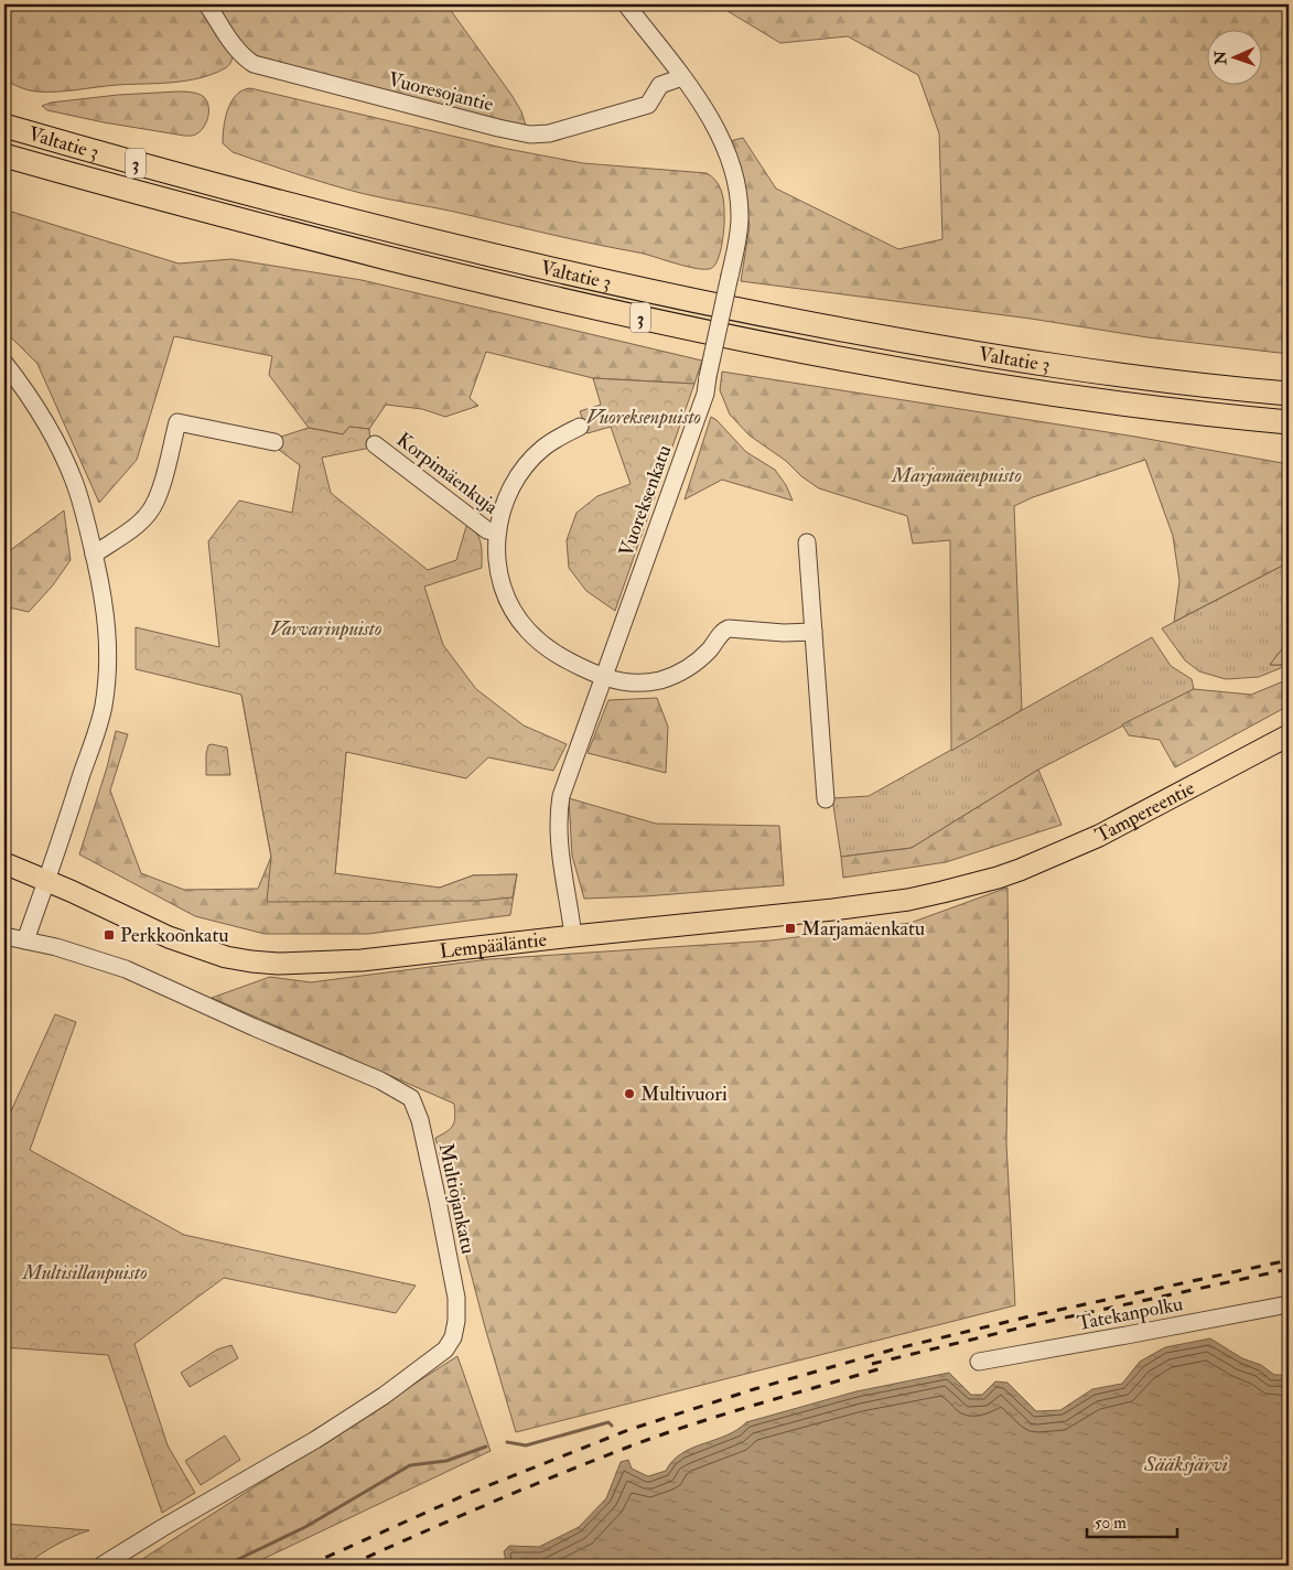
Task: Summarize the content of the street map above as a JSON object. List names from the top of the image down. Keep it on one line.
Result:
{"streets":{"highway":["Valtatie 3","3"],"main road":["Tampereentie","Lempääläntie"],"street":["Vuoresojantie","Korpimäenkuja","Vuoreksenkatu","Multiojankatu","Tatekanpolku"]},"crossings":[["Vuoresojantie","Vuoreksenkatu"],["Vuoreksenkatu","Lempääläntie"],["Tampereentie","Lempääläntie"]],"water":["Sääksjärvi"],"parks":["Vuoreksenpuisto","Marjamäenpuisto","Varvarinpuisto","Multisillanpuisto"],"places":{"transit":["Marjamäenkatu","Perkkoonkatu"],"other":["Multivuori"]},"scale_bar":"50 m","north":"left"}
